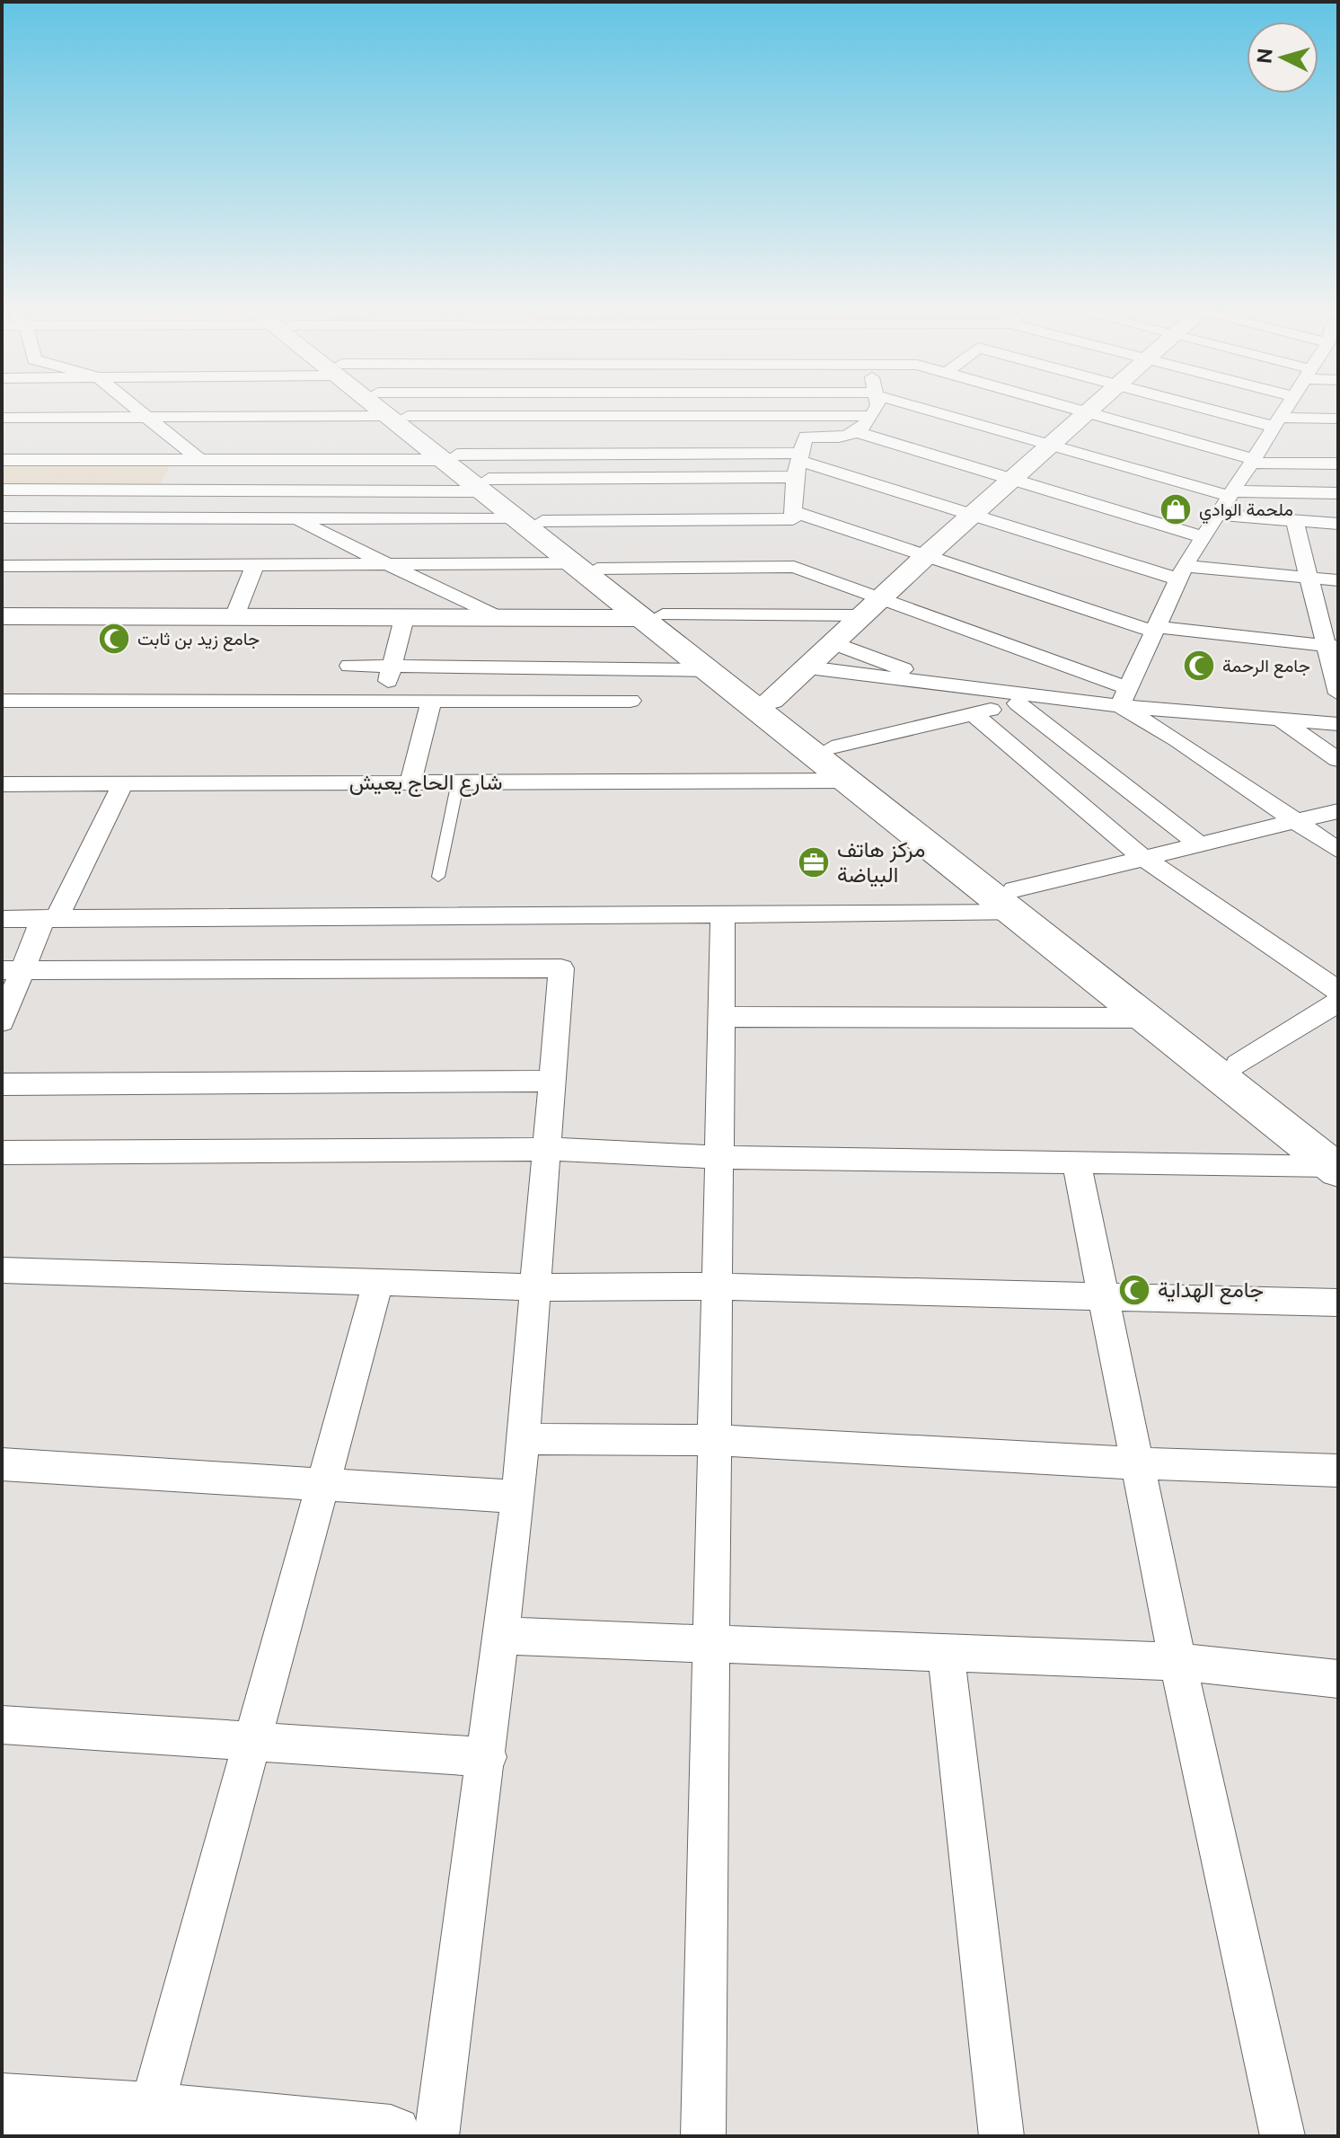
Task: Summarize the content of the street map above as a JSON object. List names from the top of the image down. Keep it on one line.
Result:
{"streets":{"street":["شارع الحاج يعيش"]},"places":{"shop":["ملحمة الوادي"],"mosque":["جامع زيد بن ثابت","جامع الرحمة","جامع الهداية"],"office":["مركز هاتف البياضة"]},"north":"left"}
